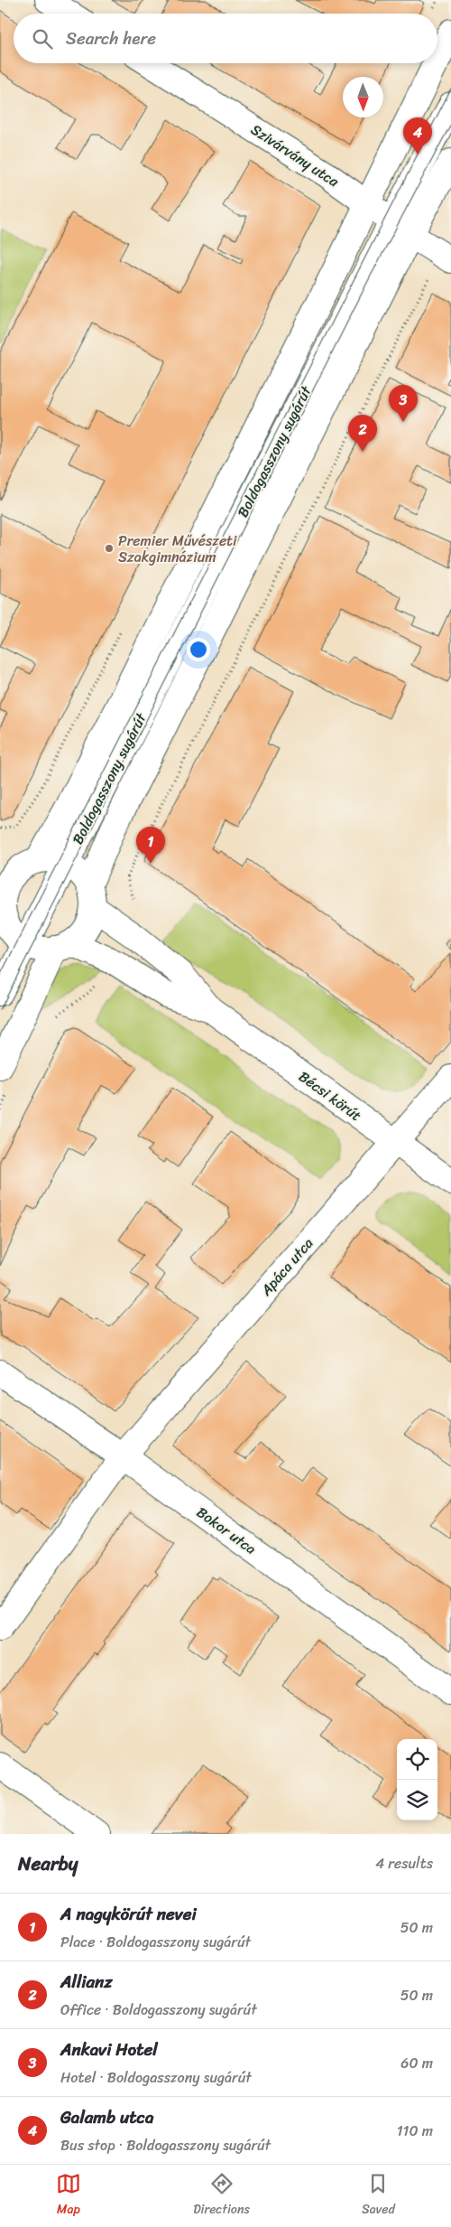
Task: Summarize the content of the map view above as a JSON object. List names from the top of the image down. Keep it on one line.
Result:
{"streets":{"street":["Szivárvány utca","Boldogasszony sugárút","Bécsi körút","Apáca utca","Bokor utca"]},"crossings":[["Szivárvány utca","Boldogasszony sugárút"],["Boldogasszony sugárút","Bécsi körút"],["Bécsi körút","Apáca utca"],["Apáca utca","Bokor utca"]],"places":["Premier Művészeti Szakgimnázium"],"north":"bottom","page":{"search":"Search here","pins":["4","3","2","1"],"heading":["Nearby","4 results"],"list":[{"mark":"1","name":"A nagykörút nevei","note":"Place · Boldogasszony sugárút","value":"50 m"},{"mark":"2","name":"Allianz","note":"Office · Boldogasszony sugárút","value":"50 m"},{"mark":"3","name":"Ankavi Hotel","note":"Hotel · Boldogasszony sugárút","value":"60 m"},{"mark":"4","name":"Galamb utca","note":"Bus stop · Boldogasszony sugárút","value":"110 m"}],"nav":["Map","Directions","Saved"]}}
